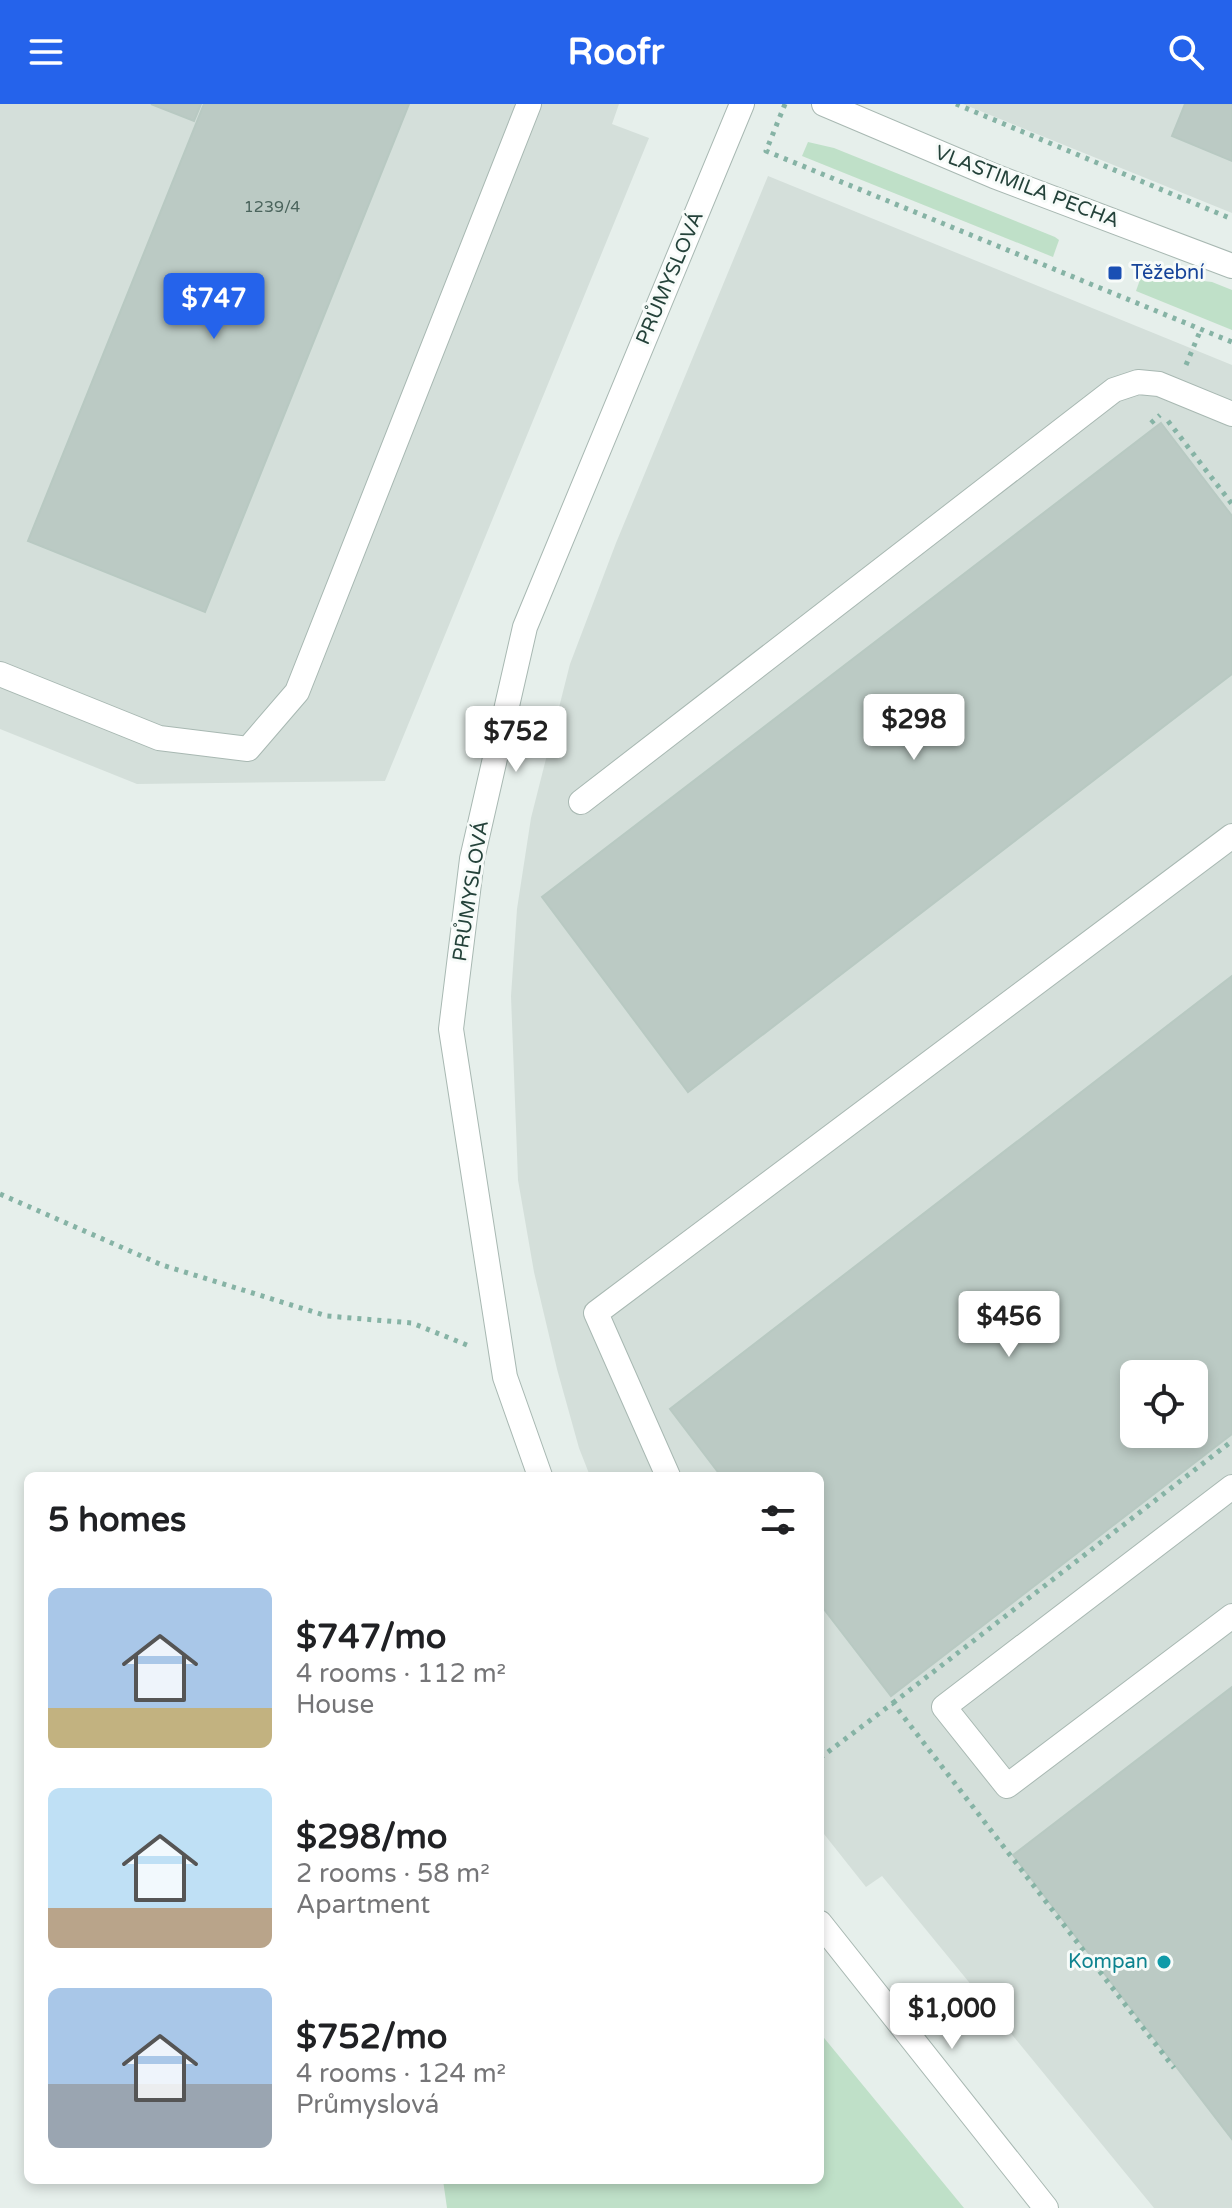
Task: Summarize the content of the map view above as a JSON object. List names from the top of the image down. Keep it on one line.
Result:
{"streets":{"street":["VLASTIMILA PECHA","PRŮMYSLOVÁ"]},"places":{"transit":["Těžební"],"other":["Kompan"]},"house_numbers":["1239/4"],"page":{"header":"Roofr","price":["$747","$298","$752","$456","$1,000"],"heading":"5 homes","list":[{"name":"$747/mo","note":"4 rooms · 112 m² · House"},{"name":"$298/mo","note":"2 rooms · 58 m² · Apartment"},{"name":"$752/mo","note":"4 rooms · 124 m² · Průmyslová"}]}}
